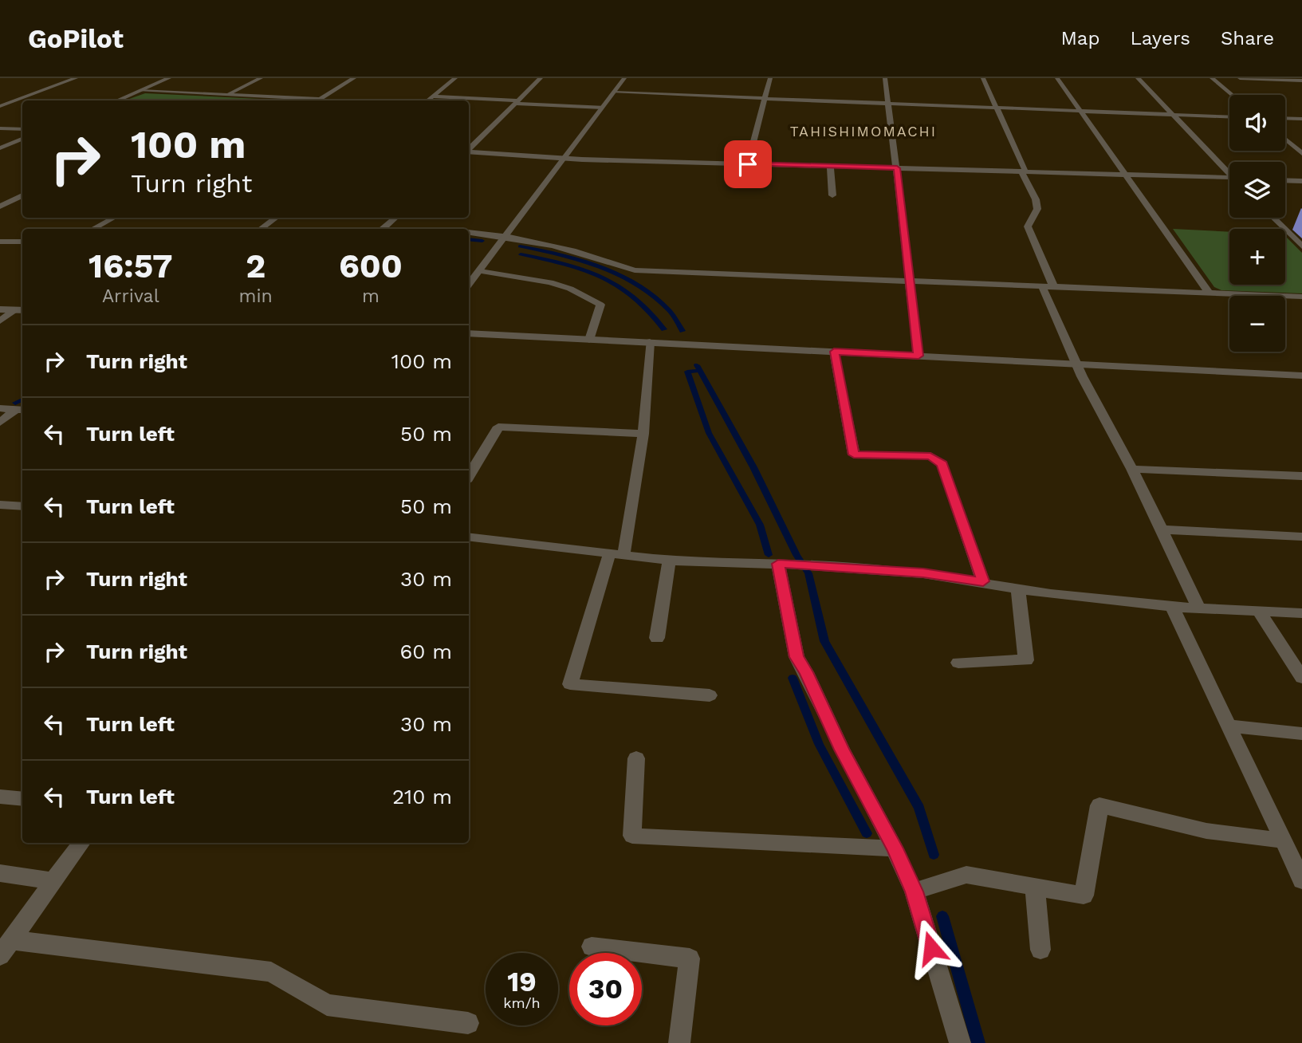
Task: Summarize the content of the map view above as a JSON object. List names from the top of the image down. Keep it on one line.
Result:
{"districts":["TAHISHIMOMACHI"],"page":{"header":"GoPilot","nav":["Map","Layers","Share"],"map_buttons":["+","−"],"turn":["100 m","Turn right"],"eta":["16:57","Arrival","2","min","600","m"],"list":[{"name":"Turn right","value":"100 m"},{"name":"Turn left","value":"50 m"},{"name":"Turn left","value":"50 m"},{"name":"Turn right","value":"30 m"},{"name":"Turn right","value":"60 m"},{"name":"Turn left","value":"30 m"},{"name":"Turn left","value":"210 m"}],"speed":"19 km/h","limit":"30"}}
